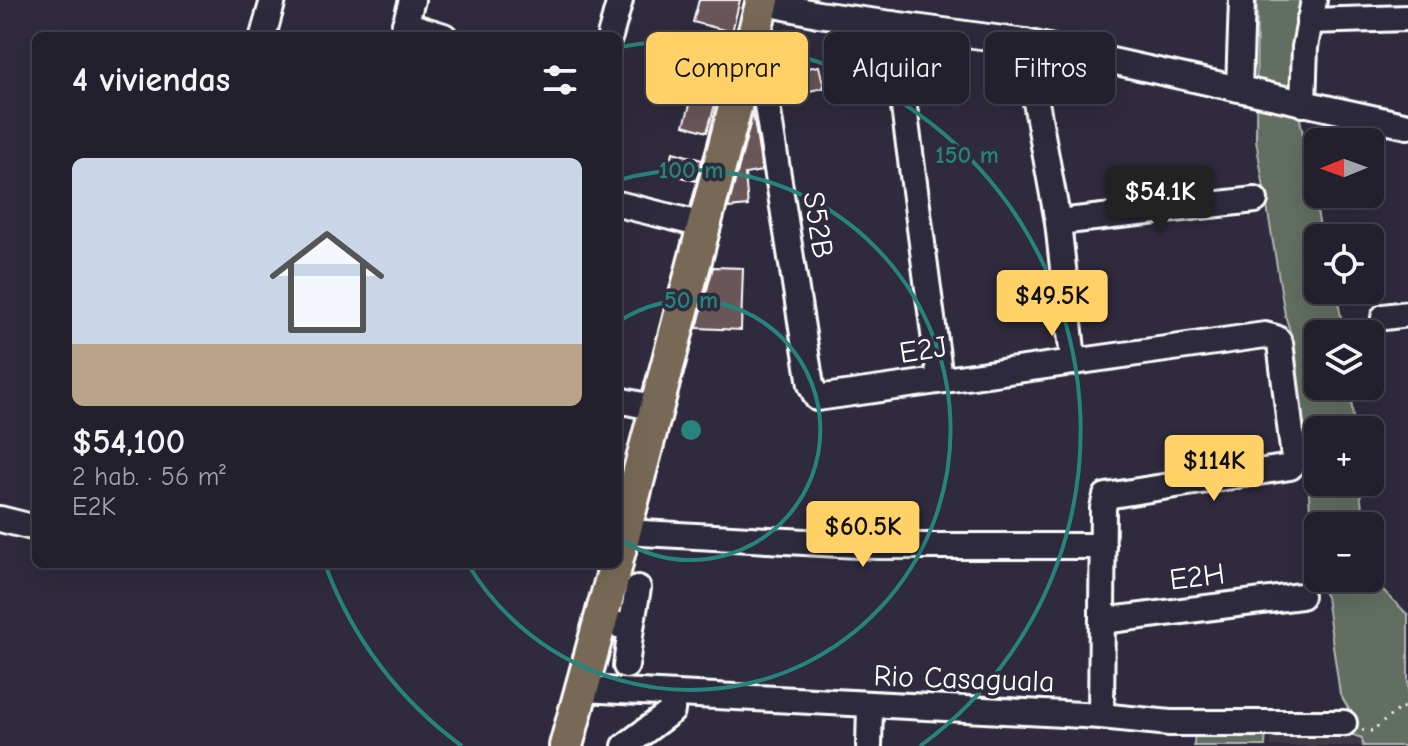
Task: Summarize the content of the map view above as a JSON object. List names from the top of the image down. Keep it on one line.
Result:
{"streets":{"street":["S52B","E2J","E2H","Rio Casaguala"]},"crossings":[["S52B","E2J"]],"north":"left","page":{"chip":["Comprar","Alquilar","Filtros"],"heading":"4 viviendas","map_buttons":["+","−"],"list":[{"name":"$54,100","note":"2 hab. · 56 m² · E2K"}],"price":["$54.1K","$49.5K","$114K","$60.5K"]},"rings":["150 m","100 m","50 m"]}
